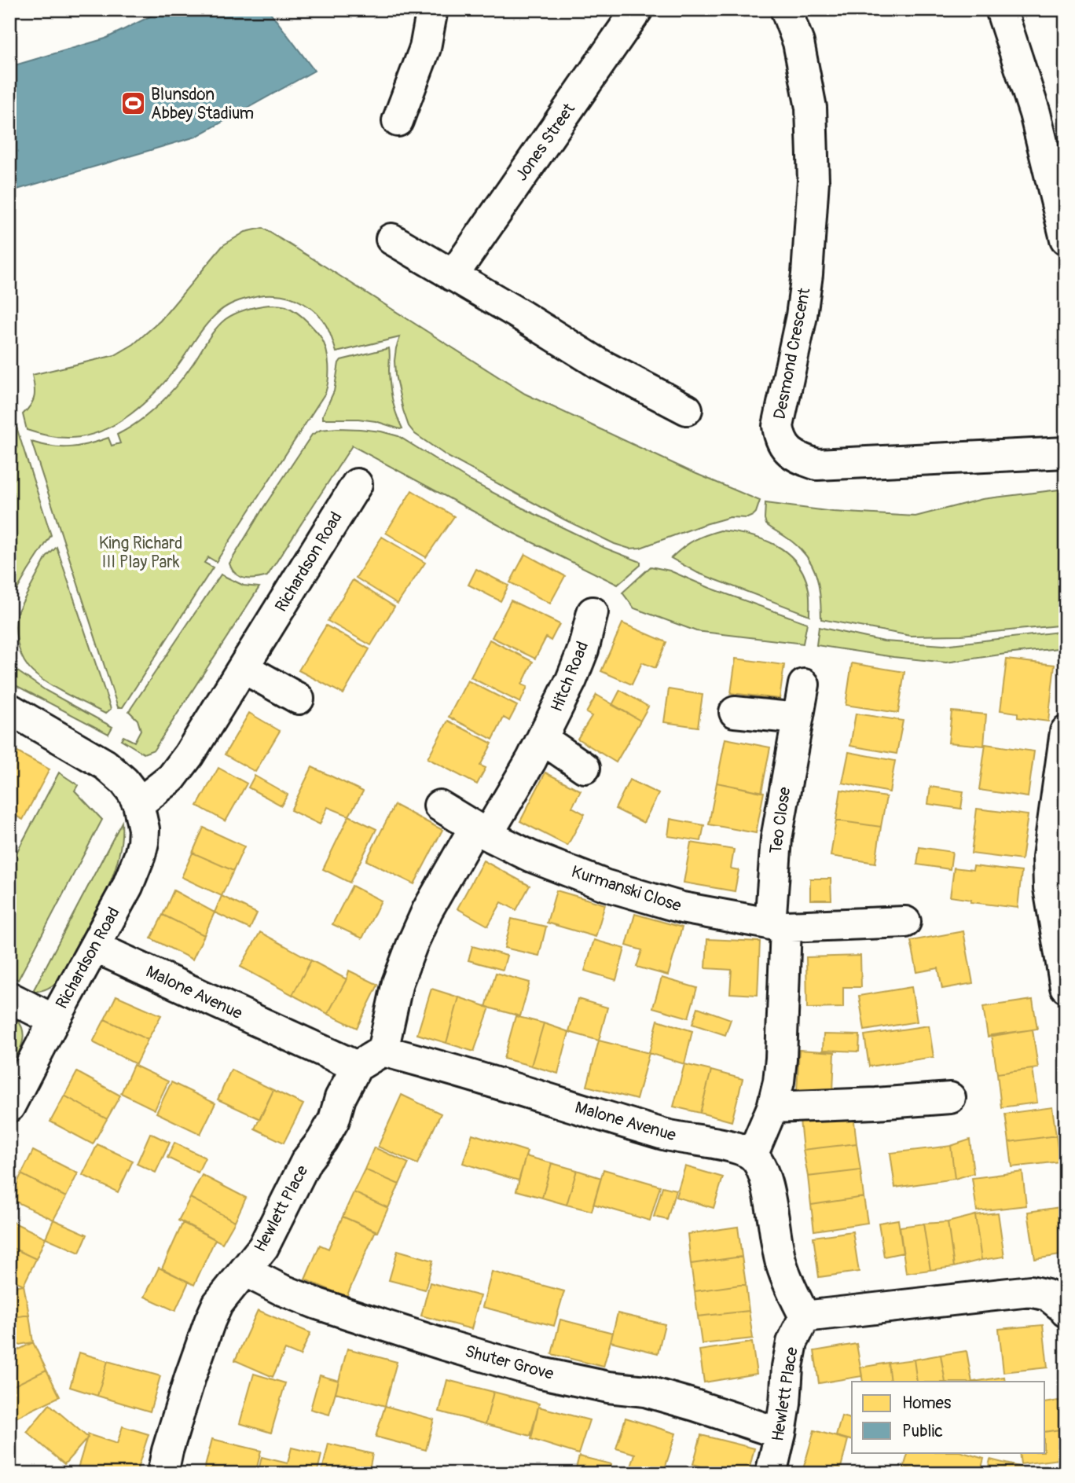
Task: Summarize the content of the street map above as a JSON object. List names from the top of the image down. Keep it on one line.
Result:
{"streets":{"street":["Jones Street","Desmond Crescent","Richardson Road","Hitch Road","Teo Close","Kurmanski Close","Malone Avenue","Hewlett Place","Shuter Grove"]},"crossings":[["Richardson Road","Malone Avenue"],["Hitch Road","Kurmanski Close"],["Teo Close","Kurmanski Close"],["Malone Avenue","Hewlett Place"],["Hewlett Place","Shuter Grove"]],"parks":["King Richard III Play Park"],"places":{"sports":["Blunsdon Abbey Stadium"]},"legend":["Homes","Public"]}
